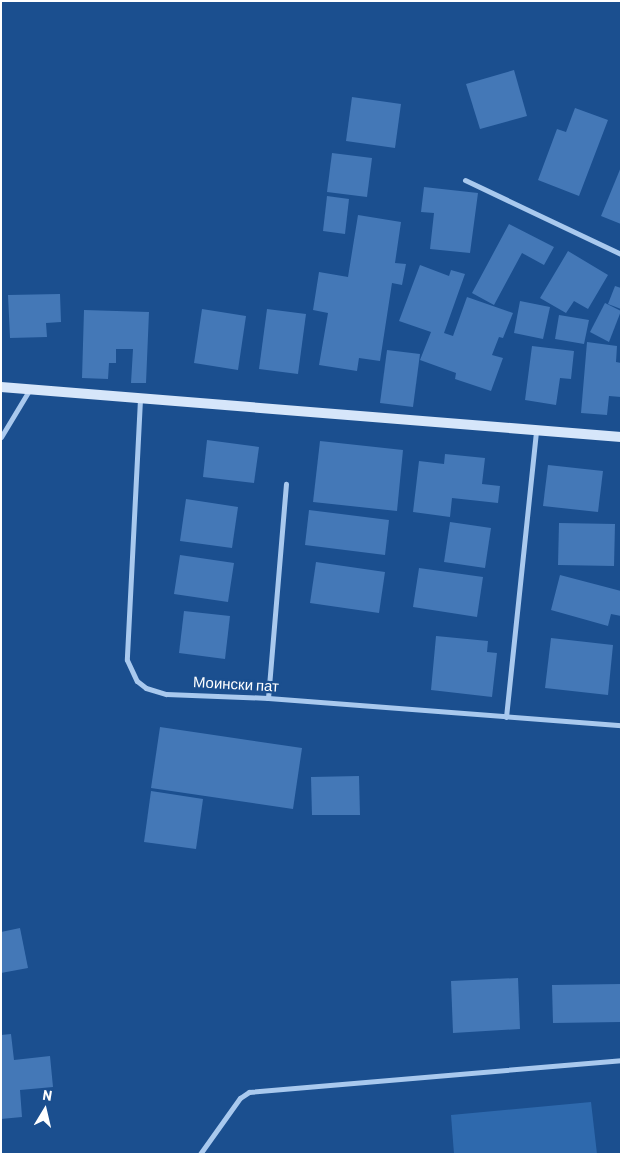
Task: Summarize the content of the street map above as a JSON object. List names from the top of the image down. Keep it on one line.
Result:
{"streets":{"street":["Моински пат"]},"north":"top"}
